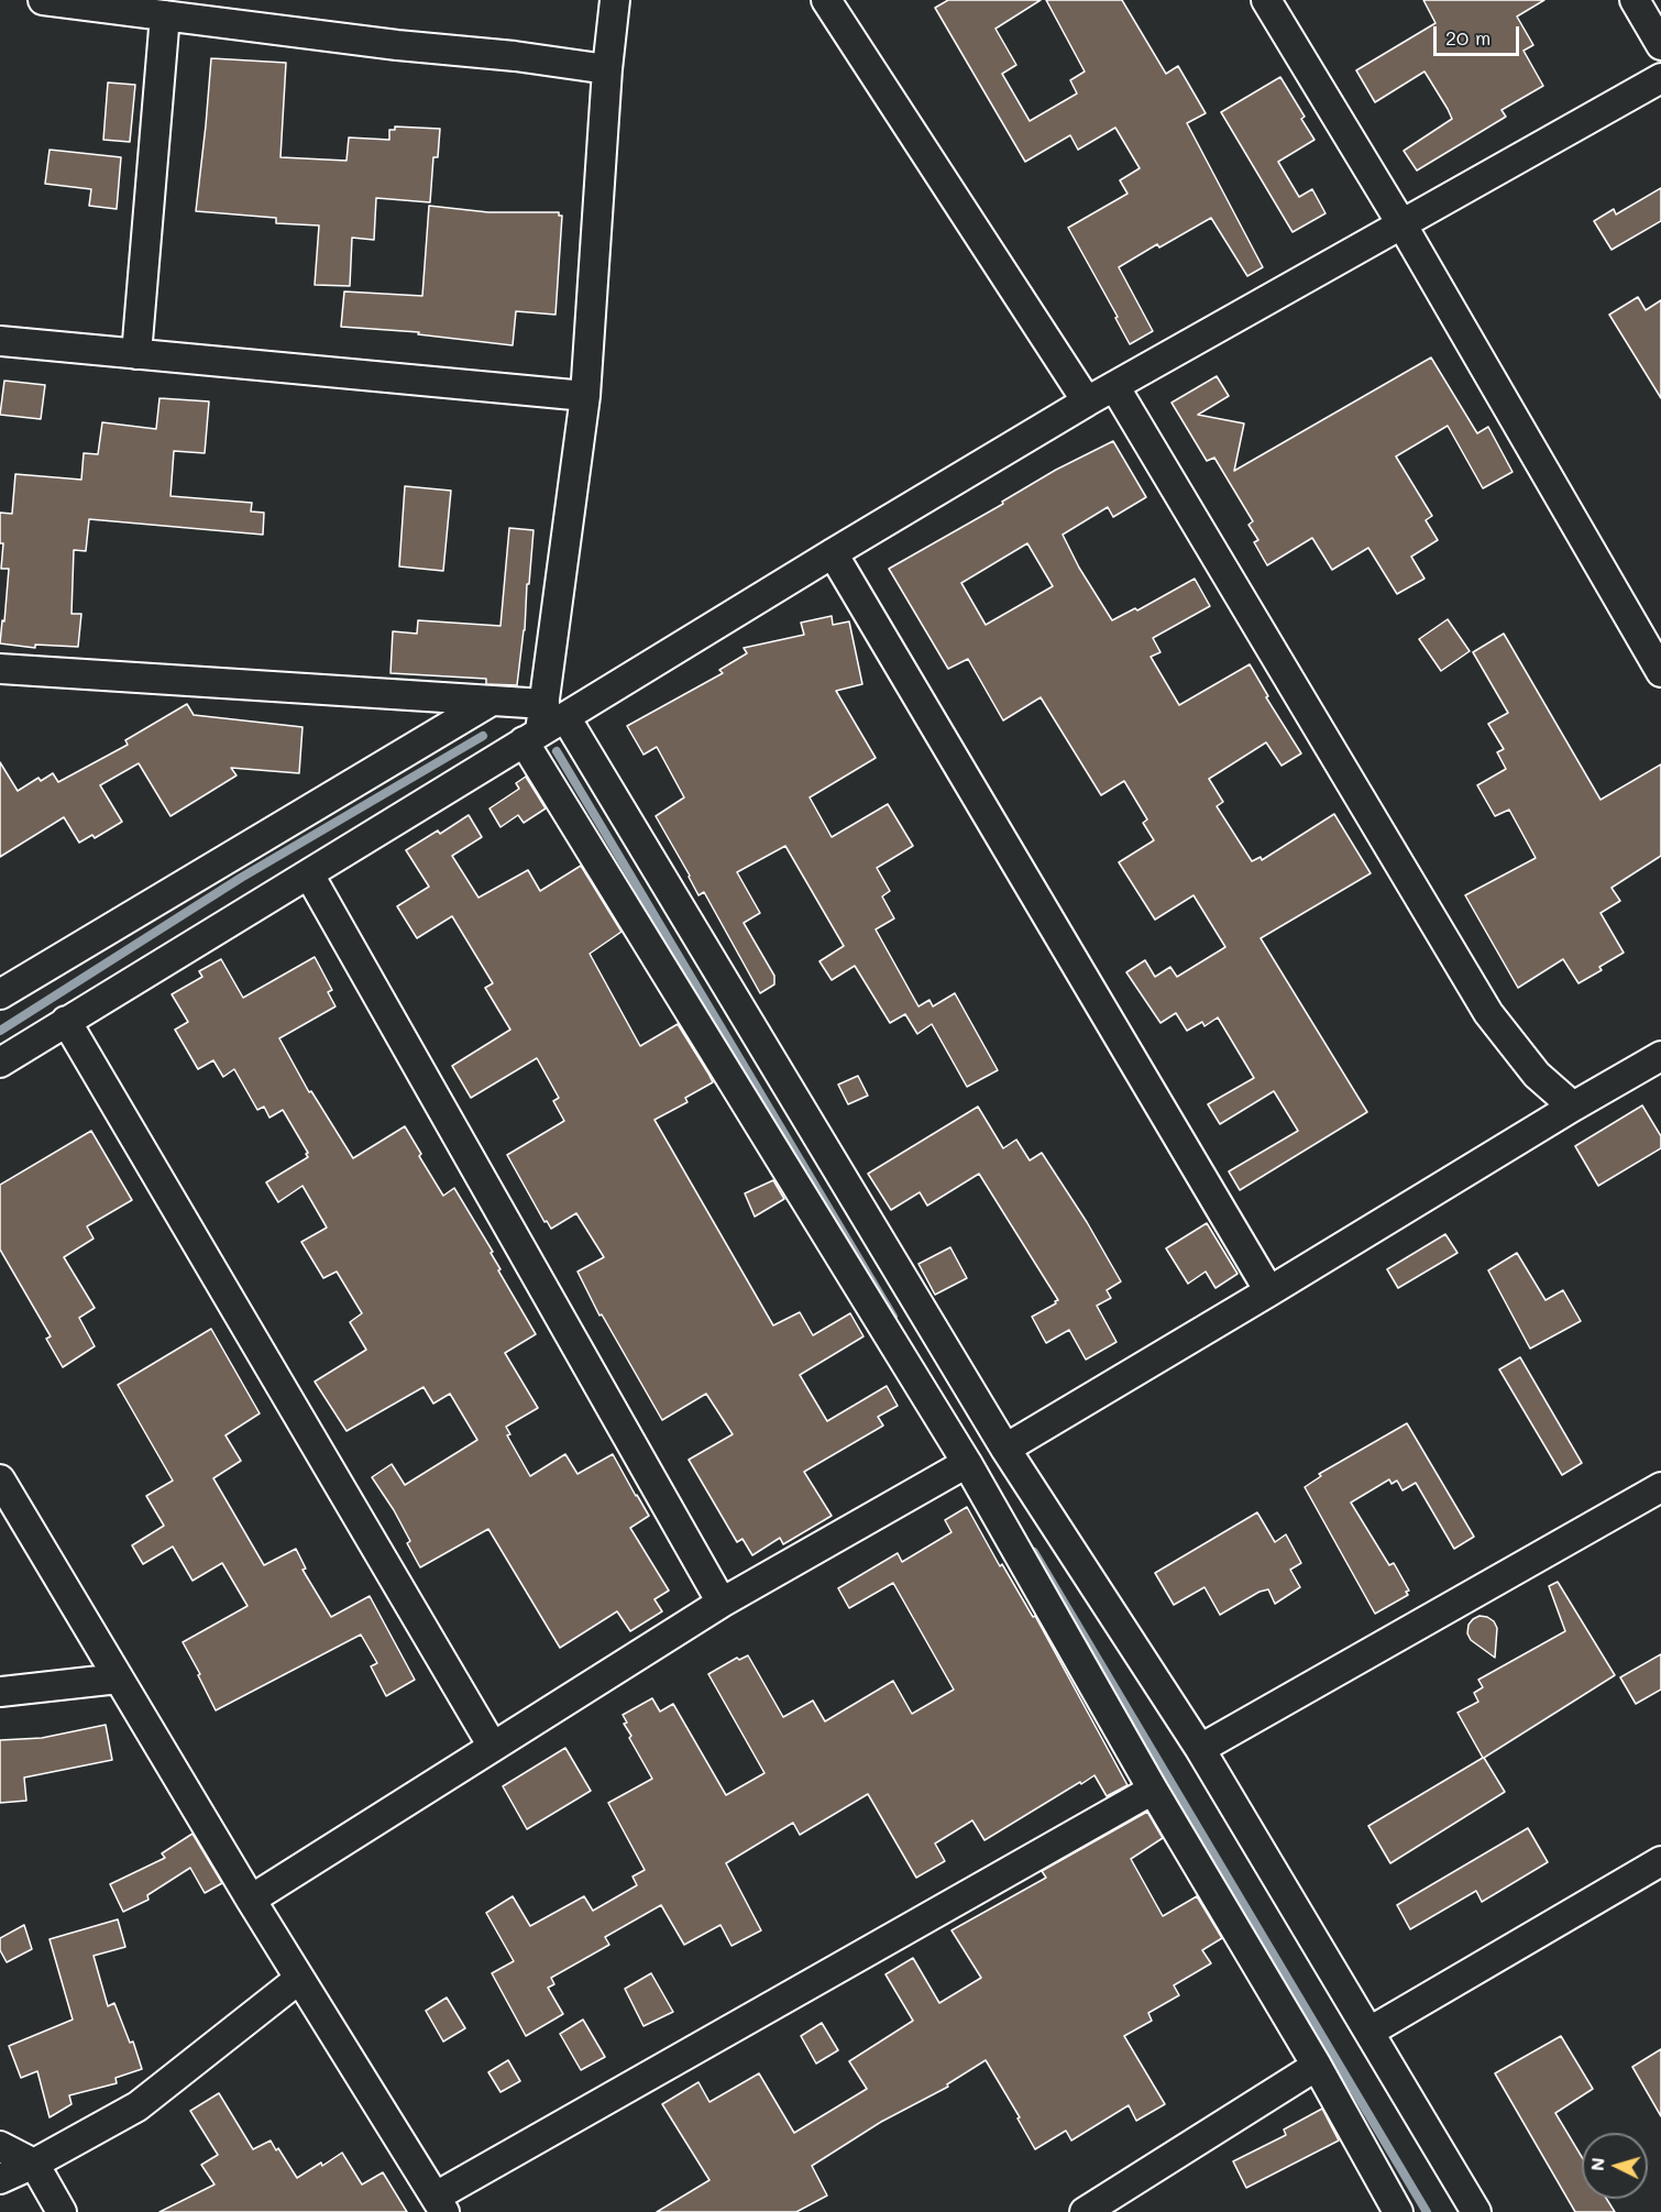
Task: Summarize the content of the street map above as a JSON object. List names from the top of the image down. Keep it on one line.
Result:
{"scale_bar":"20 m","north":"left"}
